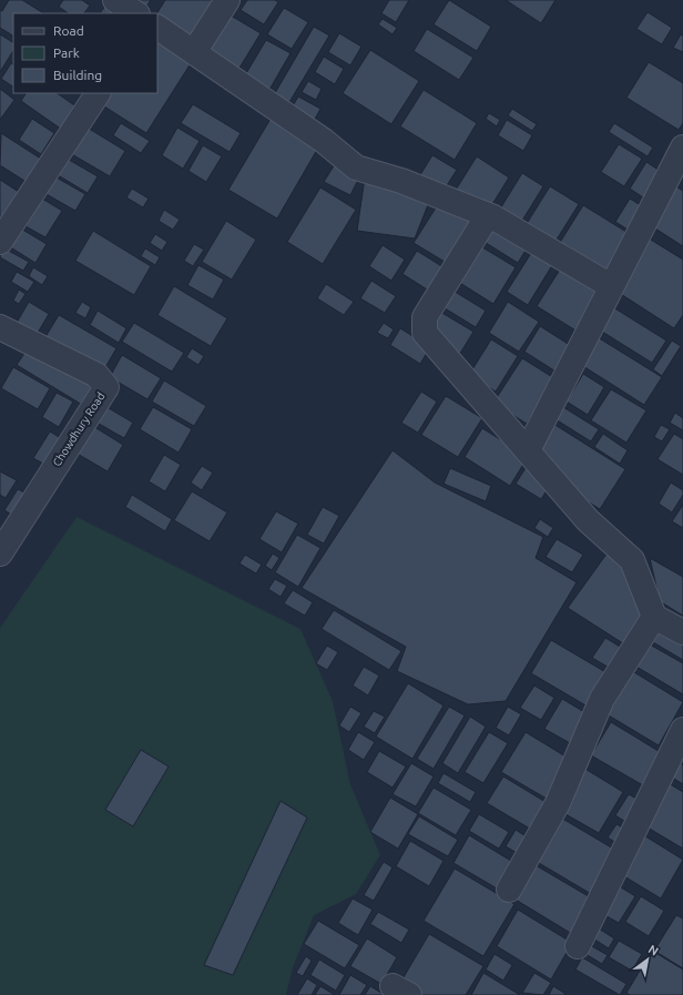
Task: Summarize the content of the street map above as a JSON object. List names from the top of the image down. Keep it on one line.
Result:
{"streets":{"street":["Chowdhury Road"]},"legend":["Road","Park","Building"],"north":"top right"}
